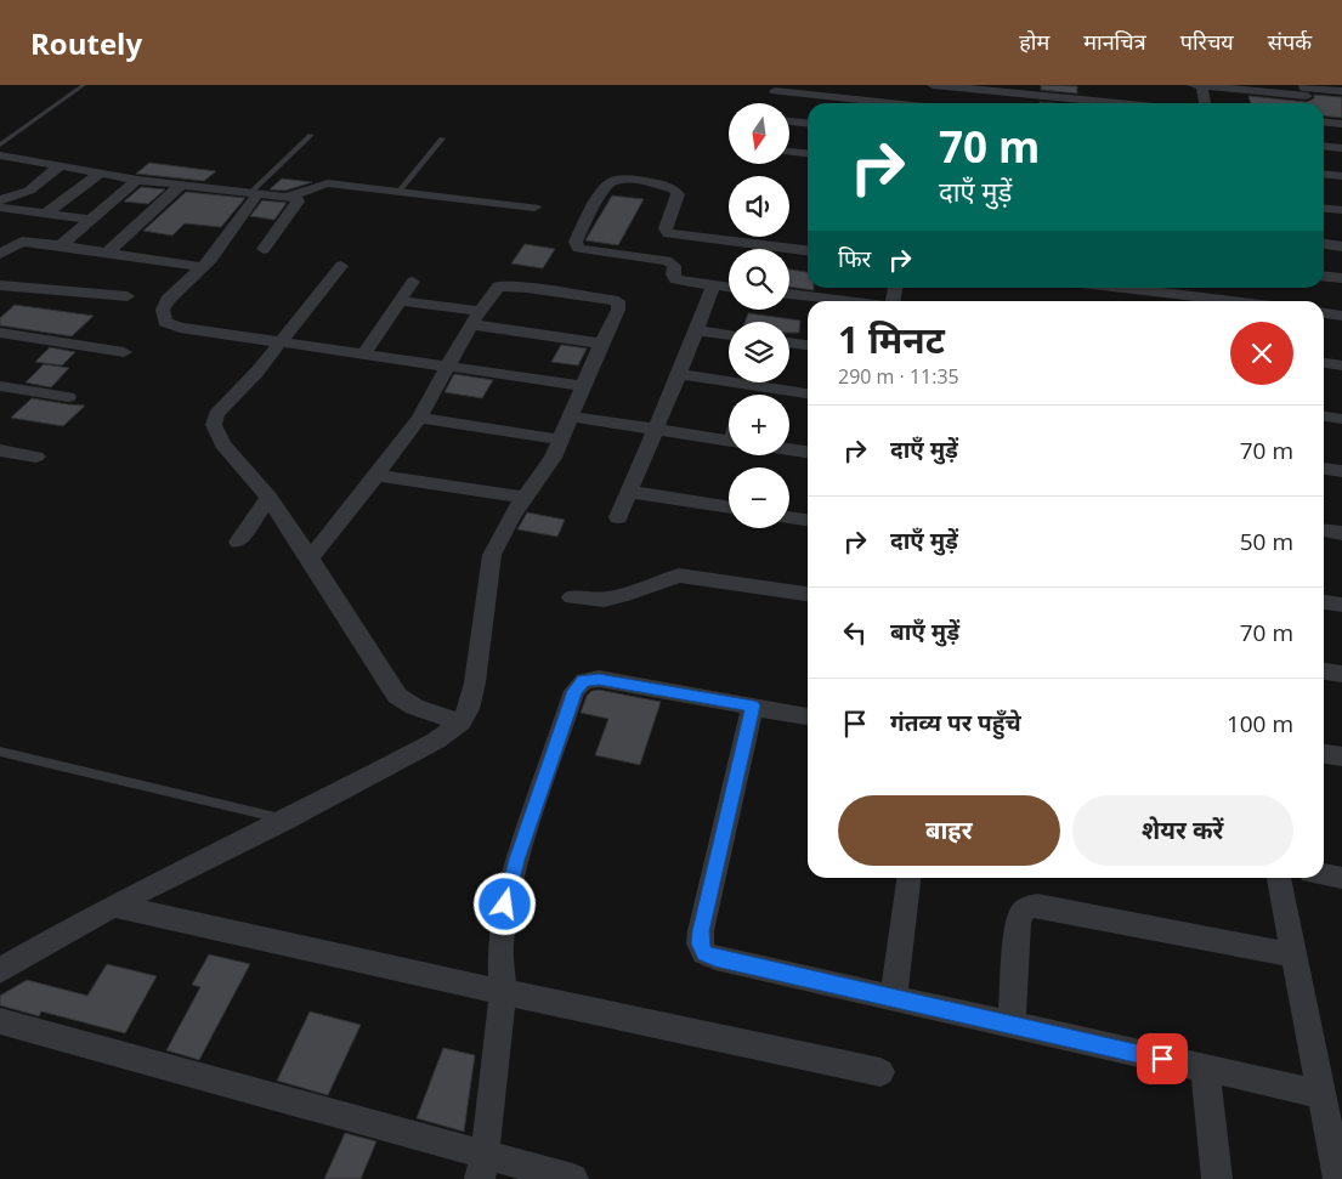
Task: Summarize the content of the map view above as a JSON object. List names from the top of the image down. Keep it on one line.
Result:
{"north":"bottom","page":{"header":"Routely","nav":["होम","मानचित्र","परिचय","संपर्क"],"map_buttons":["+","−"],"turn":["70 m","दाएँ मुड़ें"],"then":"फिर","heading":["1 मिनट","290 m · 11:35"],"list":[{"name":"दाएँ मुड़ें","value":"70 m"},{"name":"दाएँ मुड़ें","value":"50 m"},{"name":"बाएँ मुड़ें","value":"70 m"},{"name":"गंतव्य पर पहुँचे","value":"100 m"}],"buttons":["बाहर","शेयर करें"]}}
